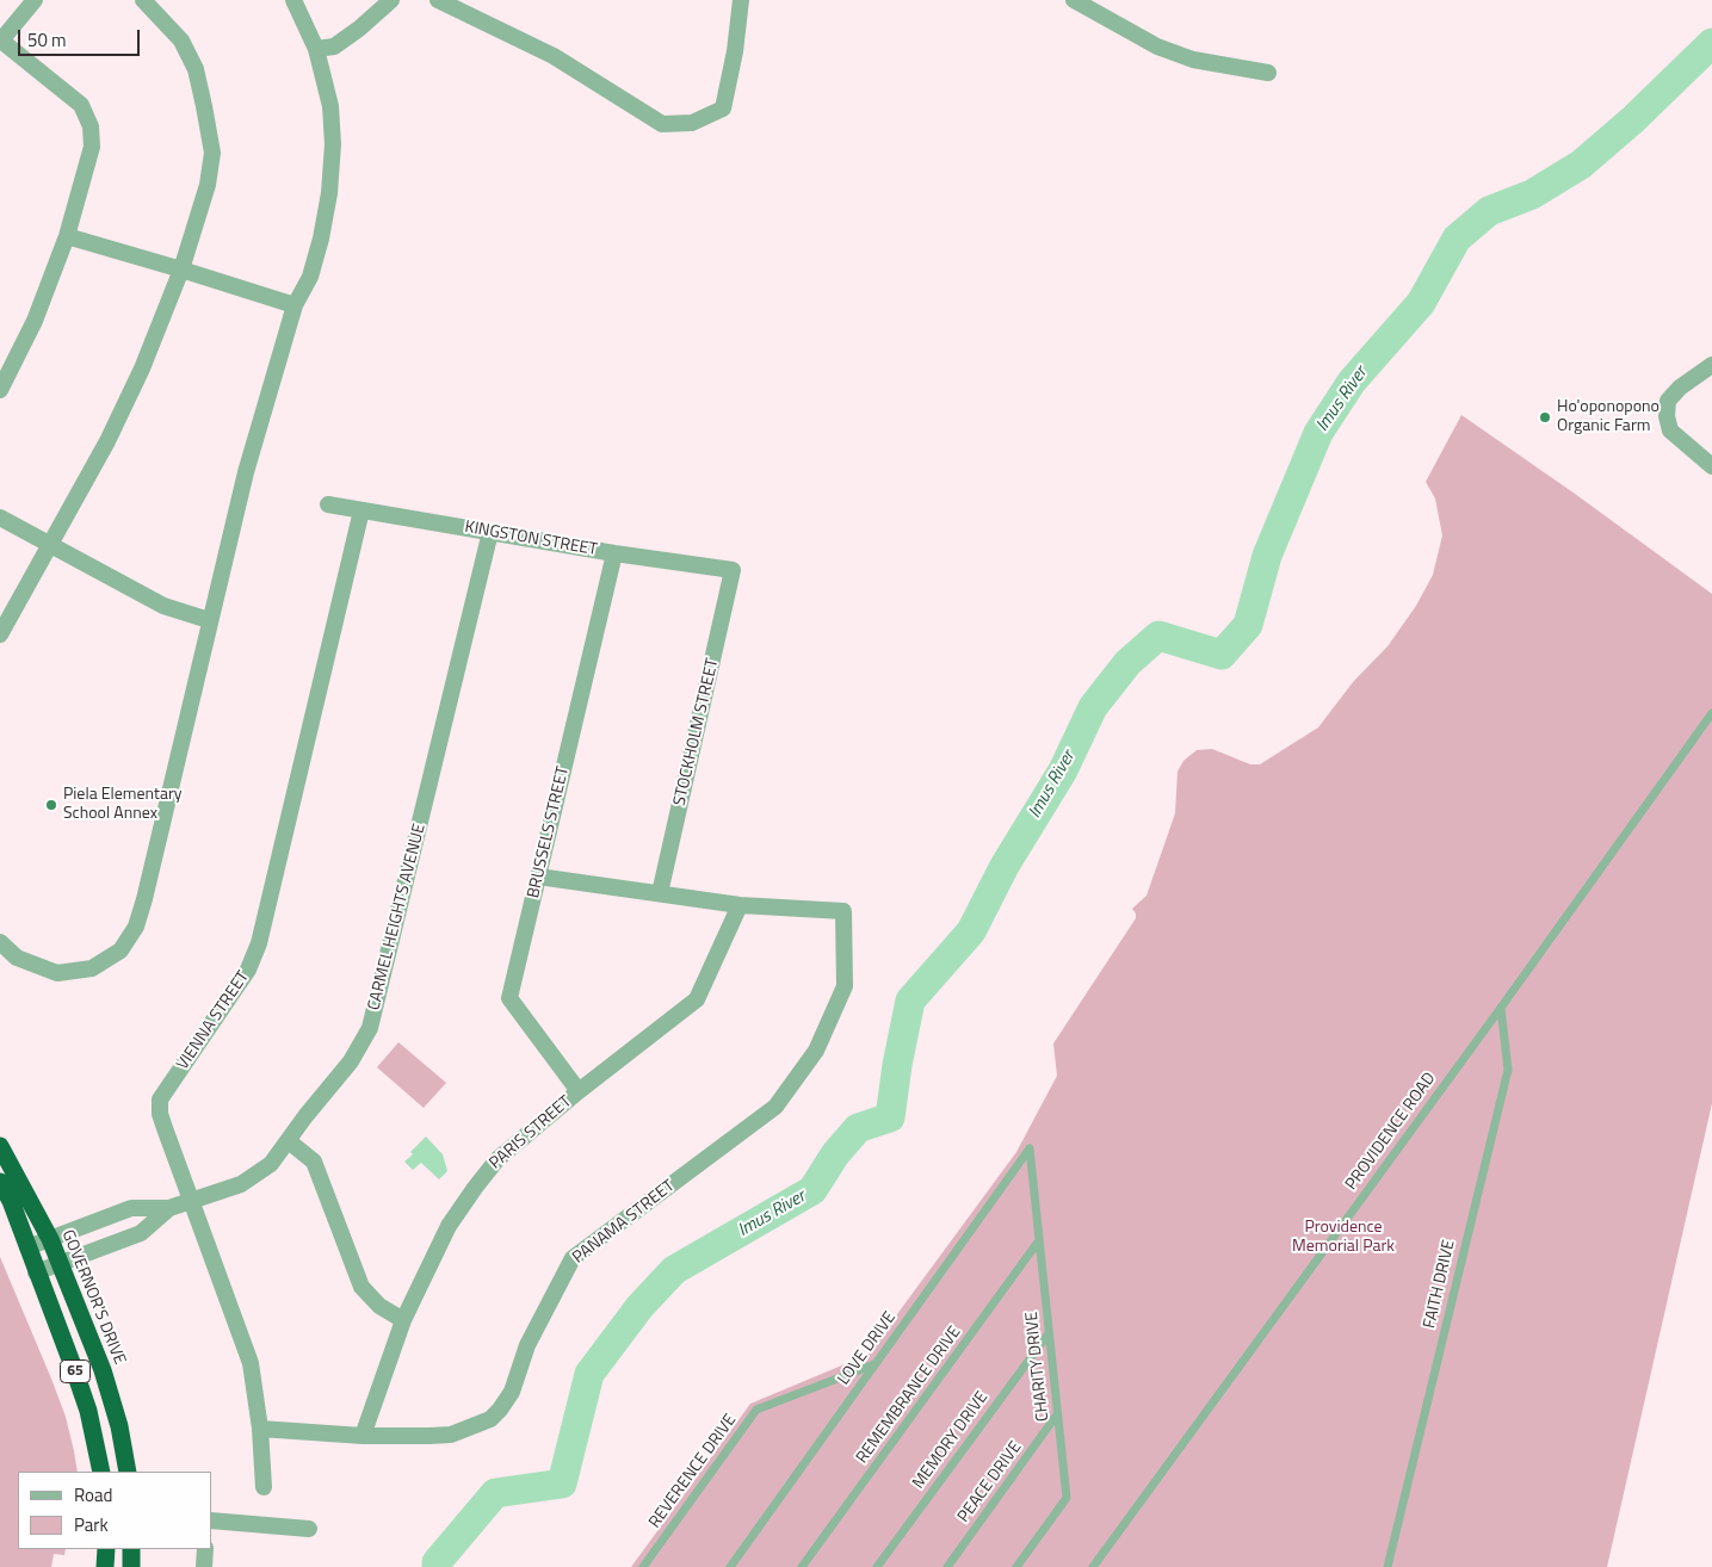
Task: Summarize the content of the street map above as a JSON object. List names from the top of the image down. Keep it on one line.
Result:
{"streets":{"highway":["GOVERNOR'S DRIVE","65"],"street":["KINGSTON STREET","STOCKHOLM STREET","BRUSSELS STREET","CARMEL HEIGHTS AVENUE","VIENNA STREET","PARIS STREET","PANAMA STREET"],"lane":["PROVIDENCE ROAD","FAITH DRIVE","LOVE DRIVE","CHARITY DRIVE","REMEMBRANCE DRIVE","MEMORY DRIVE","REVERENCE DRIVE","PEACE DRIVE"]},"crossings":[["KINGSTON STREET","STOCKHOLM STREET"],["KINGSTON STREET","BRUSSELS STREET"],["KINGSTON STREET","CARMEL HEIGHTS AVENUE"],["KINGSTON STREET","VIENNA STREET"],["BRUSSELS STREET","PARIS STREET"],["CARMEL HEIGHTS AVENUE","VIENNA STREET"],["CARMEL HEIGHTS AVENUE","GOVERNOR'S DRIVE"],["CARMEL HEIGHTS AVENUE","65"],["VIENNA STREET","PANAMA STREET"],["PROVIDENCE ROAD","FAITH DRIVE"],["PARIS STREET","PANAMA STREET"],["LOVE DRIVE","CHARITY DRIVE"],["LOVE DRIVE","REVERENCE DRIVE"],["CHARITY DRIVE","REMEMBRANCE DRIVE"],["CHARITY DRIVE","MEMORY DRIVE"],["CHARITY DRIVE","PEACE DRIVE"]],"water":["Imus River"],"parks":["Providence Memorial Park"],"places":["Ho'oponopono Organic Farm","Piela Elementary School Annex"],"legend":["Road","Park"],"scale_bar":"50 m"}
